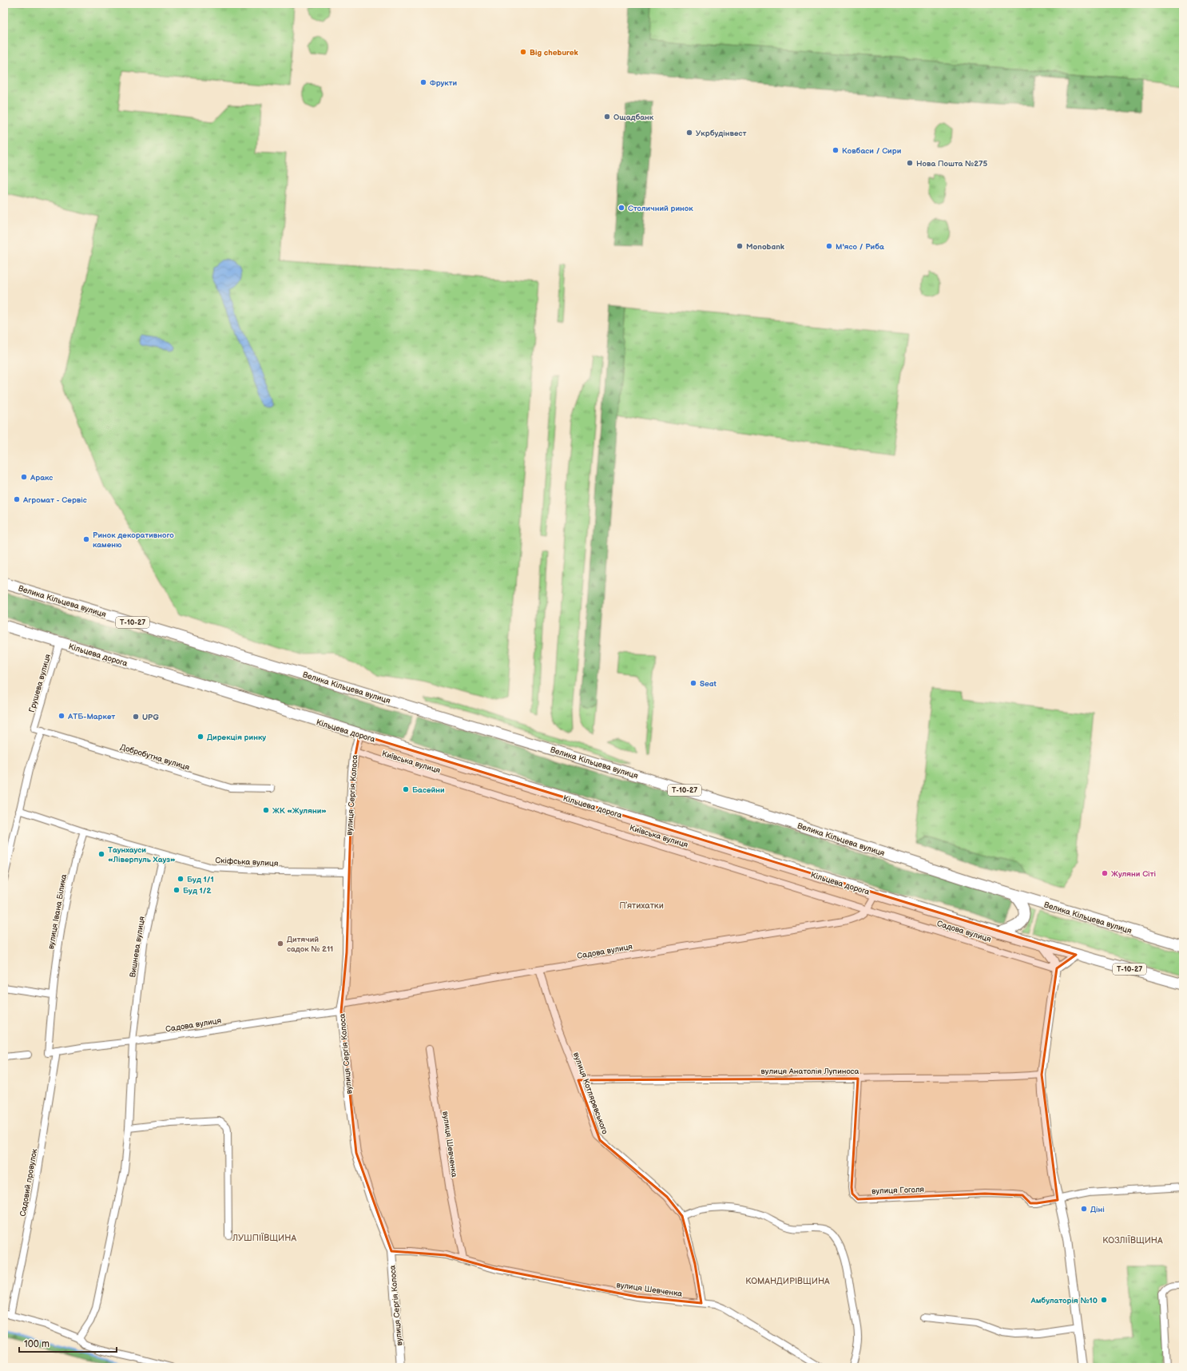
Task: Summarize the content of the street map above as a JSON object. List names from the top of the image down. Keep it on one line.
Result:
{"streets":{"highway":["Велика Кільцева вулиця","Т-10-27","Кільцева дорога"],"street":["Грушева вулиця","Добробутна вулиця","Київська вулиця","вулиця Сергія Колоса","Скіфська вулиця","вулиця Івана Білика","Садова вулиця","Вишнева вулиця","вулиця Анатолія Лупиноса","вулиця Котляревського","вулиця Шевченка","Садовий провулок","вулиця Гоголя"]},"crossings":[["Кільцева дорога","Грушева вулиця"],["Кільцева дорога","вулиця Сергія Колоса"],["Грушева вулиця","Добробутна вулиця"],["Київська вулиця","вулиця Сергія Колоса"],["Київська вулиця","Садова вулиця"],["вулиця Сергія Колоса","Скіфська вулиця"],["вулиця Сергія Колоса","Садова вулиця"],["вулиця Сергія Колоса","вулиця Шевченка"],["Скіфська вулиця","вулиця Івана Білика"],["Скіфська вулиця","Вишнева вулиця"],["вулиця Івана Білика","Садова вулиця"],["Садова вулиця","Вишнева вулиця"],["Садова вулиця","вулиця Котляревського"],["Садова вулиця","Садовий провулок"],["вулиця Анатолія Лупиноса","вулиця Котляревського"],["вулиця Анатолія Лупиноса","вулиця Гоголя"],["вулиця Котляревського","вулиця Шевченка"]],"districts":["Пʼятихатки","ЛУШПІЇВЩИНА","КОЗЛІЇВЩИНА","КОМАНДИРІВЩИНА"],"places":["Big cheburek","Фрукти","Ощадбанк","Укрбудінвест","Ковбаси / Сири","Нова Пошта №275","Столичний ринок","Monobank","М'ясо / Риба","Аракс","Агромат - Сервіс","Ринок декоративного каменю","Seat","АТБ-Маркет","UPG","Дирекція ринку","Басейни","ЖК «Жуляни»","Таунхауси «Ліверпуль Хауз»","Жуляни Сіті","Буд 1/1","Буд 1/2","Дитячий садок № 211","Діні","Амбулаторія №10"],"scale_bar":"100 m"}
